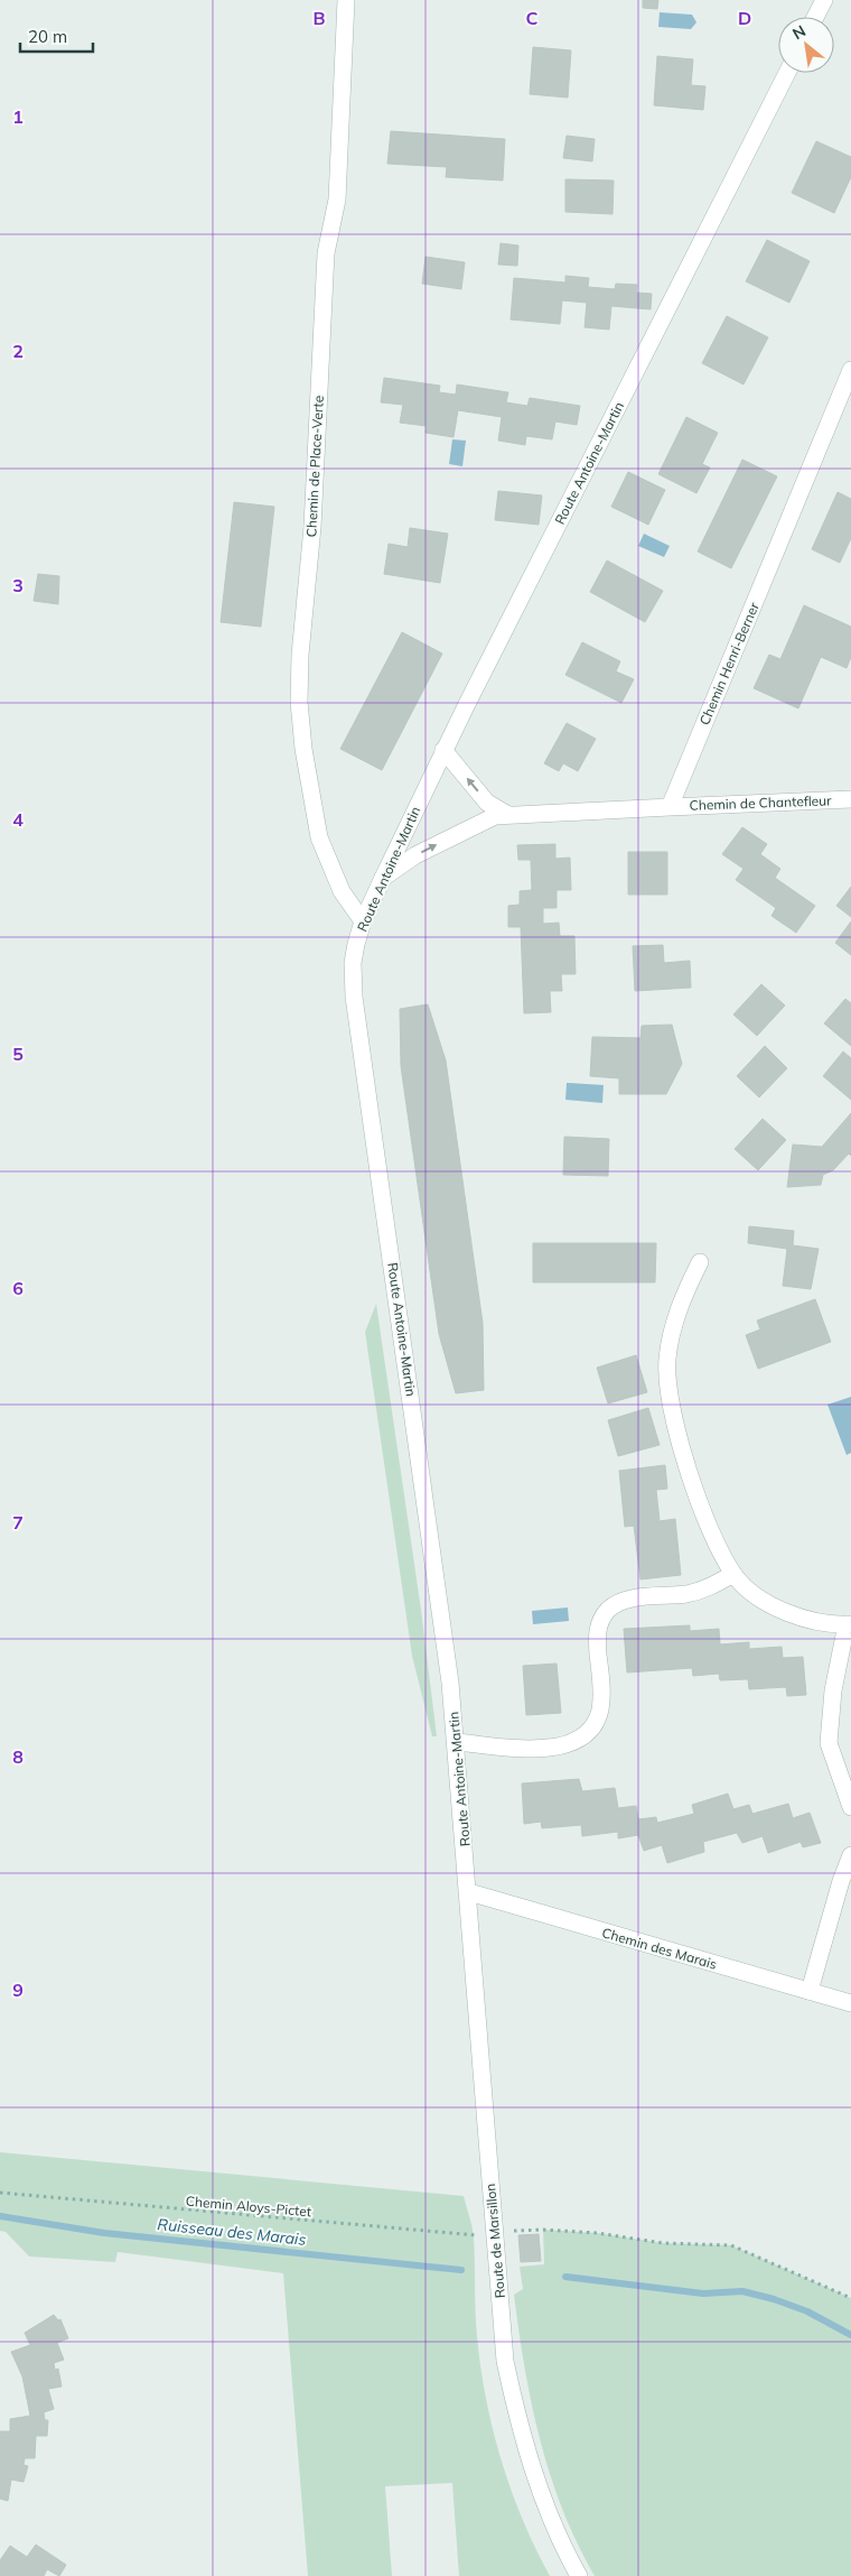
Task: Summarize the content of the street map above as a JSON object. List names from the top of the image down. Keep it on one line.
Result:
{"streets":{"street":["Route Antoine-Martin","Chemin de Place-Verte","Chemin Henri-Berner","Chemin de Chantefleur","Chemin des Marais","Route de Marsillon"],"path":["Chemin Aloys-Pictet"]},"crossings":[["Route Antoine-Martin","Chemin de Place-Verte"],["Route Antoine-Martin","Chemin des Marais"],["Route Antoine-Martin","Route de Marsillon"],["Chemin Henri-Berner","Chemin de Chantefleur"],["Chemin des Marais","Route de Marsillon"],["Chemin Aloys-Pictet","Route de Marsillon"]],"water":["Ruisseau des Marais"],"scale_bar":"20 m","north":"top left","grid":{"columns":["B","C","D"],"rows":["1","2","3","4","5","6","7","8","9"]}}
